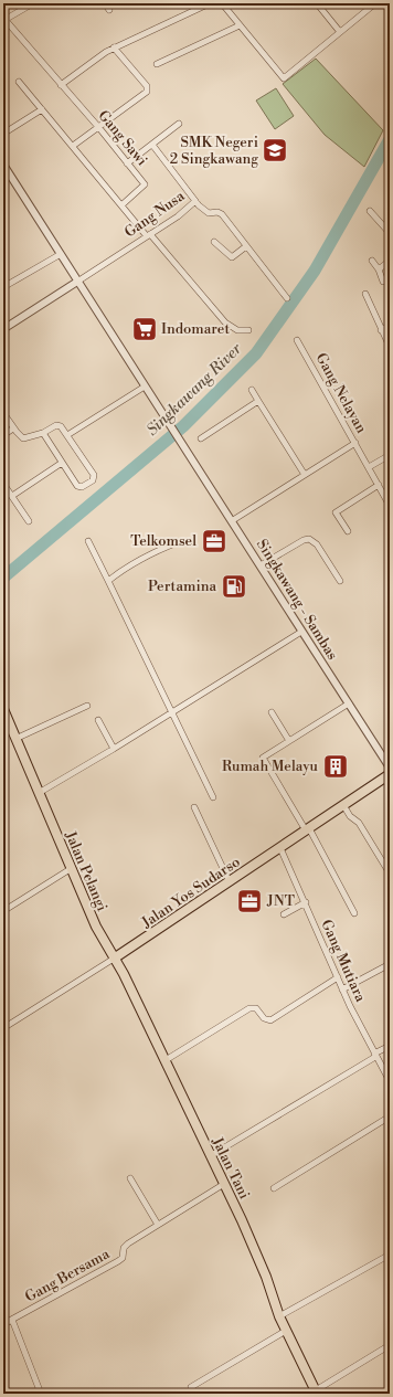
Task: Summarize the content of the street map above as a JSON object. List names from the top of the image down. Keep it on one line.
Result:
{"streets":{"main road":["Jalan Pelangi","Jalan Yos Sudarso","Jalan Tani"],"street":["Gang Sawi","Gang Nusa","Gang Nelayan","Singkawang - Sambas","Gang Mutiara","Gang Bersama"]},"crossings":[["Gang Nusa","Singkawang - Sambas"],["Jalan Pelangi","Jalan Yos Sudarso"],["Jalan Pelangi","Jalan Tani"],["Jalan Yos Sudarso","Gang Mutiara"],["Jalan Yos Sudarso","Jalan Tani"],["Jalan Tani","Gang Bersama"]],"water":["Singkawang River"],"places":{"school or university":["SMK Negeri 2 Singkawang"],"supermarket":["Indomaret"],"office":["Telkomsel","JNT"],"fuel station":["Pertamina"],"building":["Rumah Melayu"]}}
